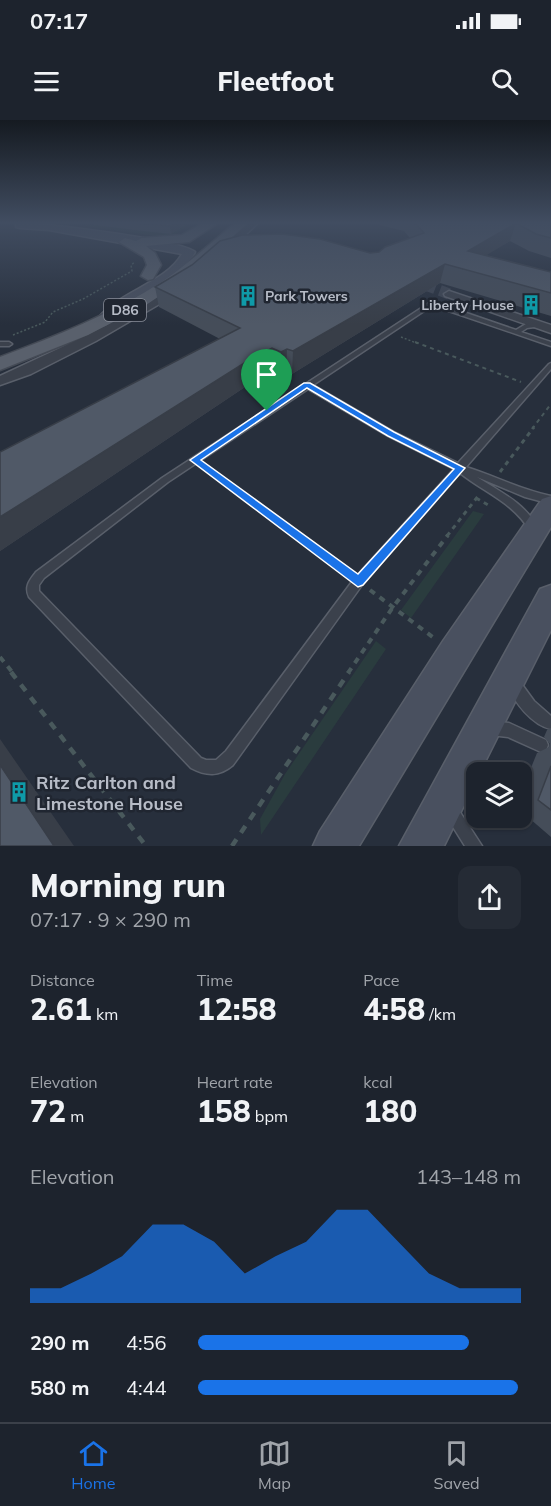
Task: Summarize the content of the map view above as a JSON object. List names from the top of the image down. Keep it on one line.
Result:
{"streets":{"main road":["D86"]},"places":{"building":["Park Towers","Liberty House","Ritz Carlton and Limestone House"]},"page":{"status":"07:17","header":"Fleetfoot","heading":["Morning run","07:17 · 9 × 290 m"],"stats":[["Distance","2.61 km"],["Time","12:58"],["Pace","4:58 /km"],["Elevation","72 m"],["Heart rate","158 bpm"],["kcal","180"]],"chart":["Elevation","143–148 m"],"list":[{"name":"290 m","note":"4:56"},{"name":"580 m","note":"4:44"}],"tabs":["Home","Map","Saved"]}}
